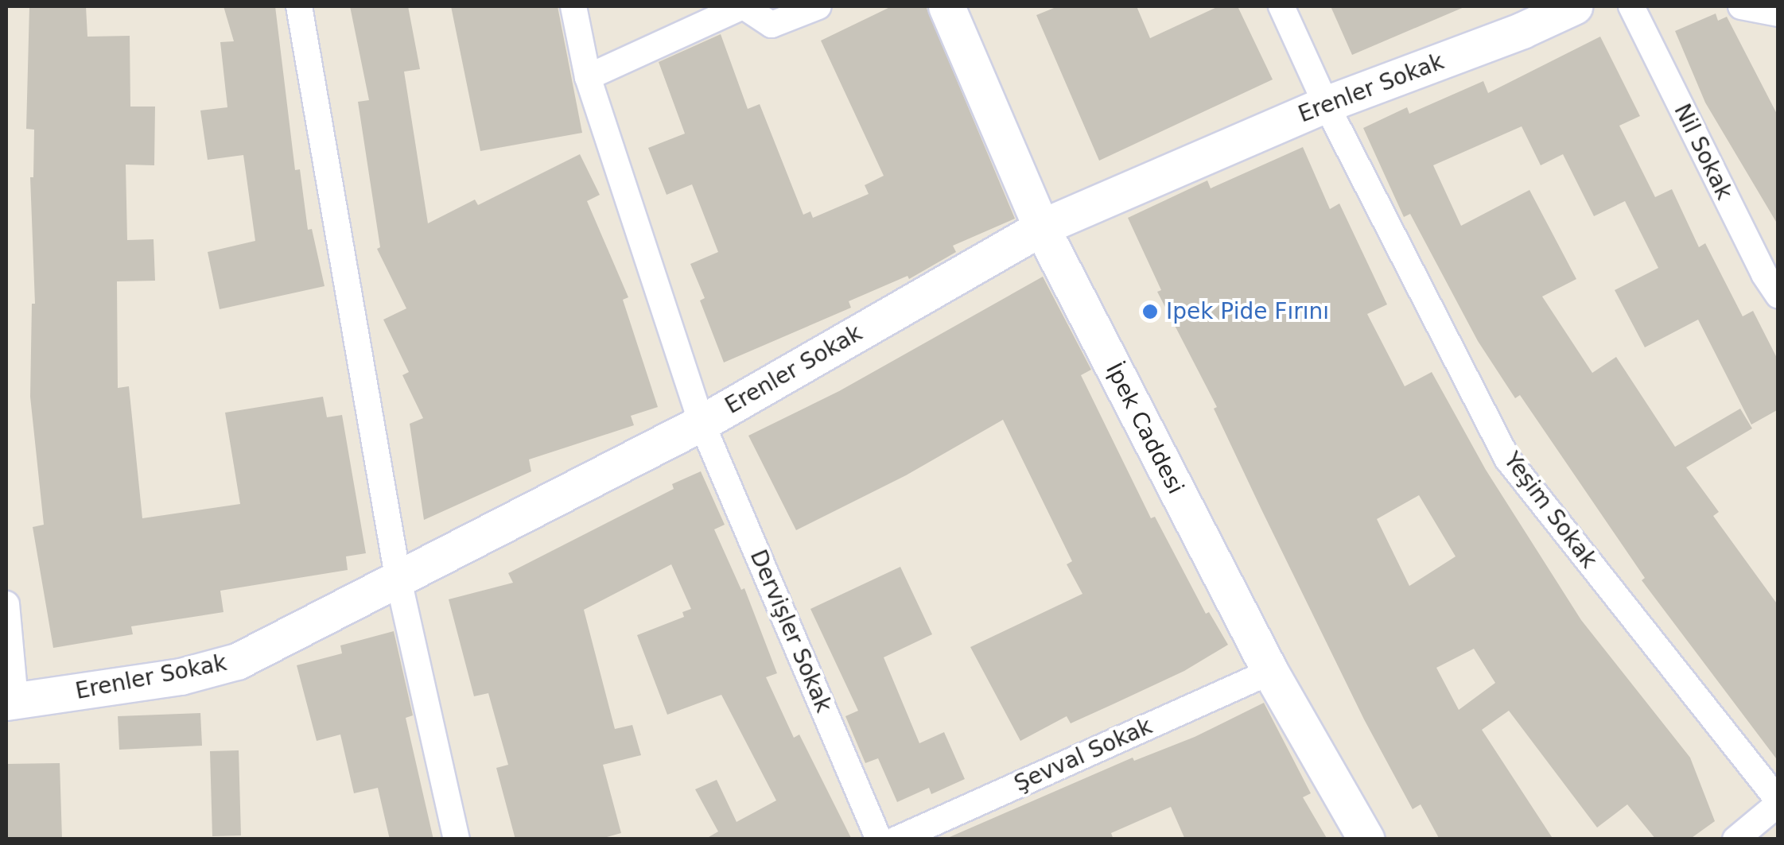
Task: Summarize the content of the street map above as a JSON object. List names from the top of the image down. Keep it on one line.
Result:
{"streets":{"street":["Erenler Sokak","Nil Sokak","İpek Caddesi","Yeşim Sokak","Dervişler Sokak","Şevval Sokak"]},"crossings":[["Erenler Sokak","İpek Caddesi"],["Erenler Sokak","Yeşim Sokak"],["Erenler Sokak","Dervişler Sokak"],["İpek Caddesi","Şevval Sokak"]],"places":["Ipek Pide Fırını"]}
